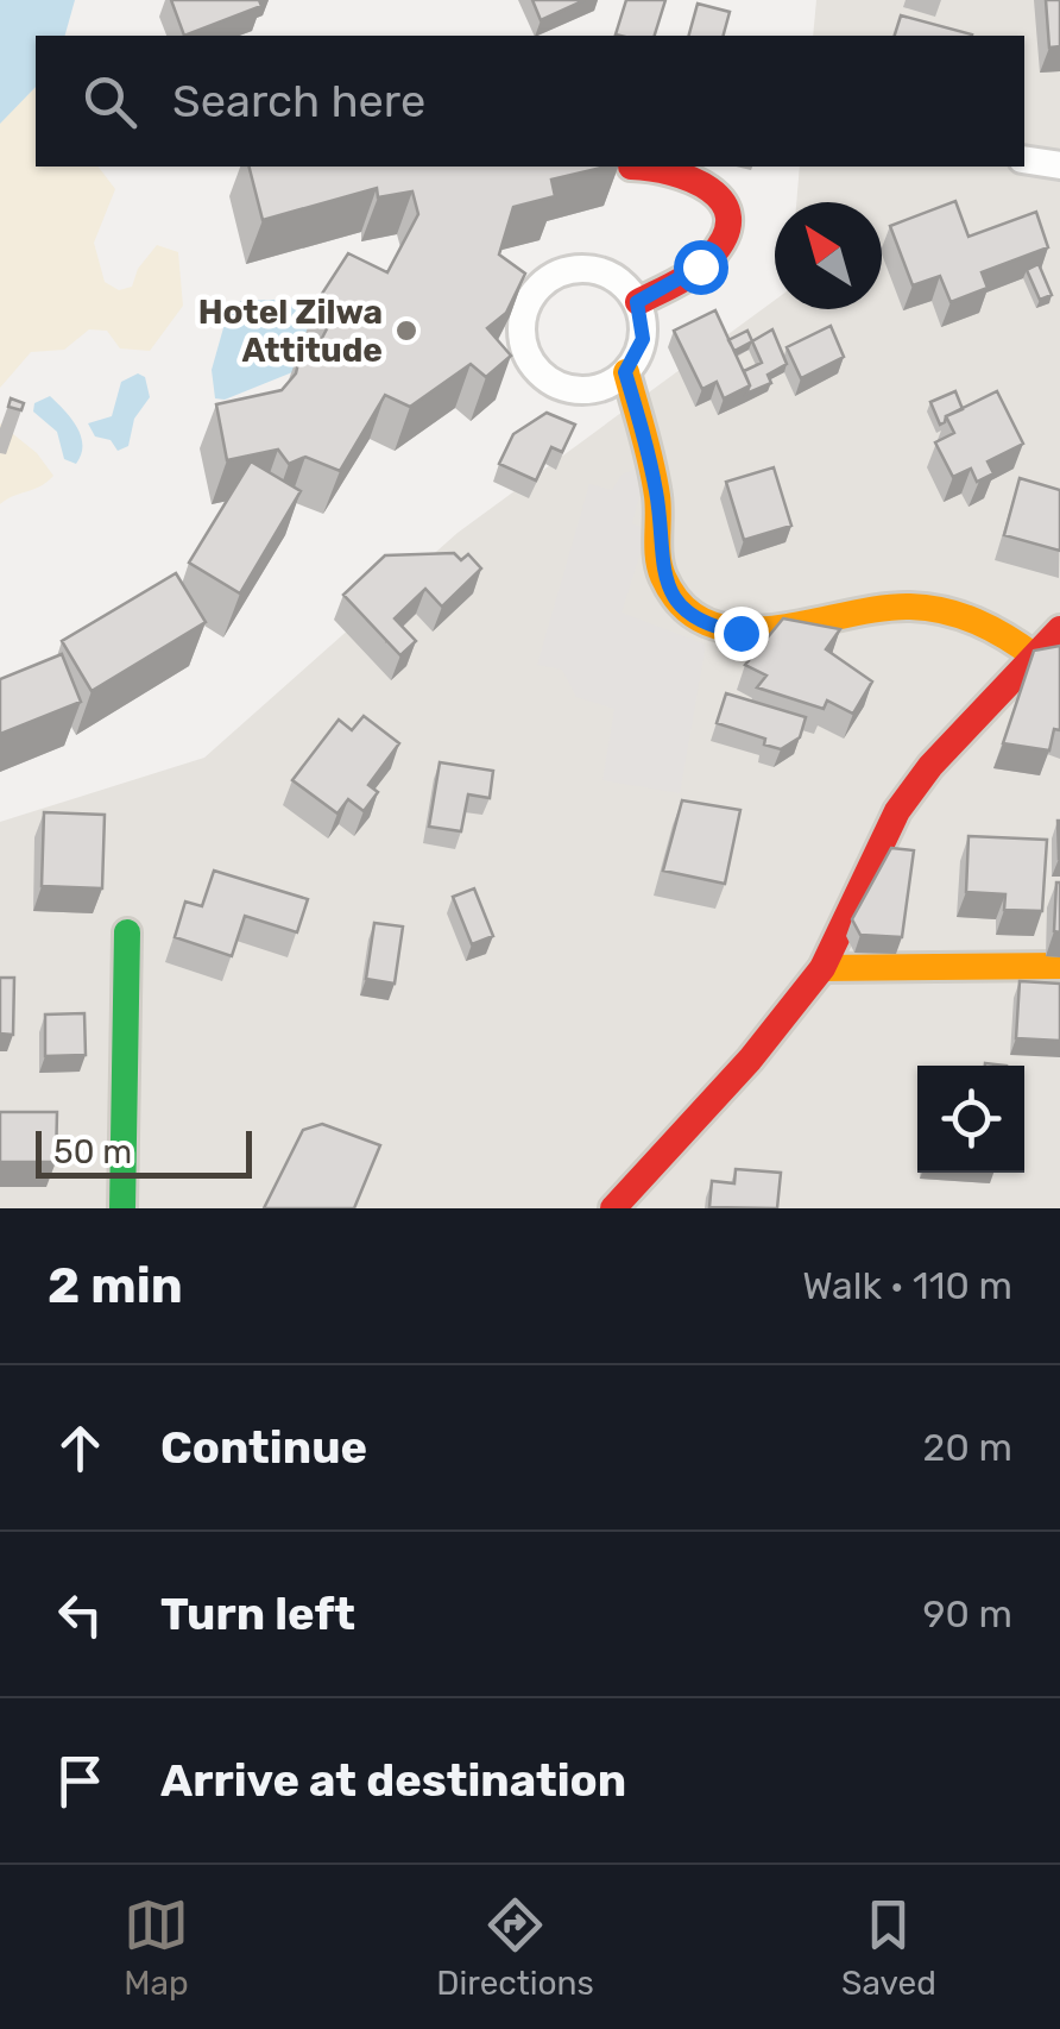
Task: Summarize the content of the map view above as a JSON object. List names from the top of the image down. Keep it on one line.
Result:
{"places":["Hotel Zilwa Attitude"],"scale_bar":"50 m","north":"top left","page":{"search":"Search here","scale":"50 m","heading":["2 min","Walk · 110 m"],"list":[["Continue","20 m"],["Turn left","90 m"],"Arrive at destination"],"nav":["Map","Directions","Saved"]}}
